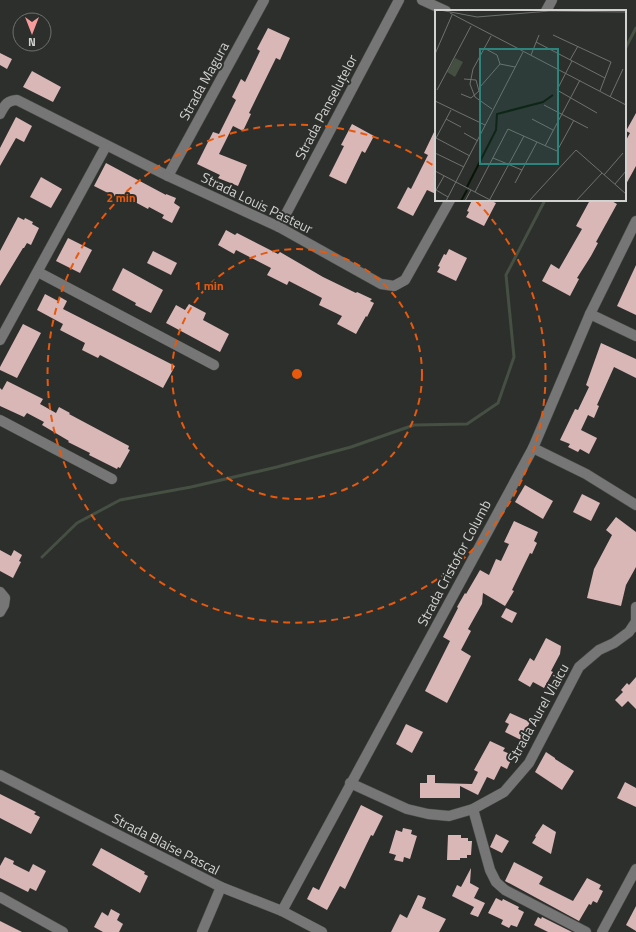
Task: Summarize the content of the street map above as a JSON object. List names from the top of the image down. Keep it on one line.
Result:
{"streets":{"street":["Strada Magura","Strada Panseluțelor","Strada Louis Pasteur","Strada Cristofor Columb","Strada Aurel Vlaicu","Strada Blaise Pascal"]},"crossings":[["Strada Magura","Strada Louis Pasteur"],["Strada Panseluțelor","Strada Louis Pasteur"],["Strada Cristofor Columb","Strada Aurel Vlaicu"],["Strada Cristofor Columb","Strada Blaise Pascal"]],"north":"bottom","rings":["2 min","1 min"]}
